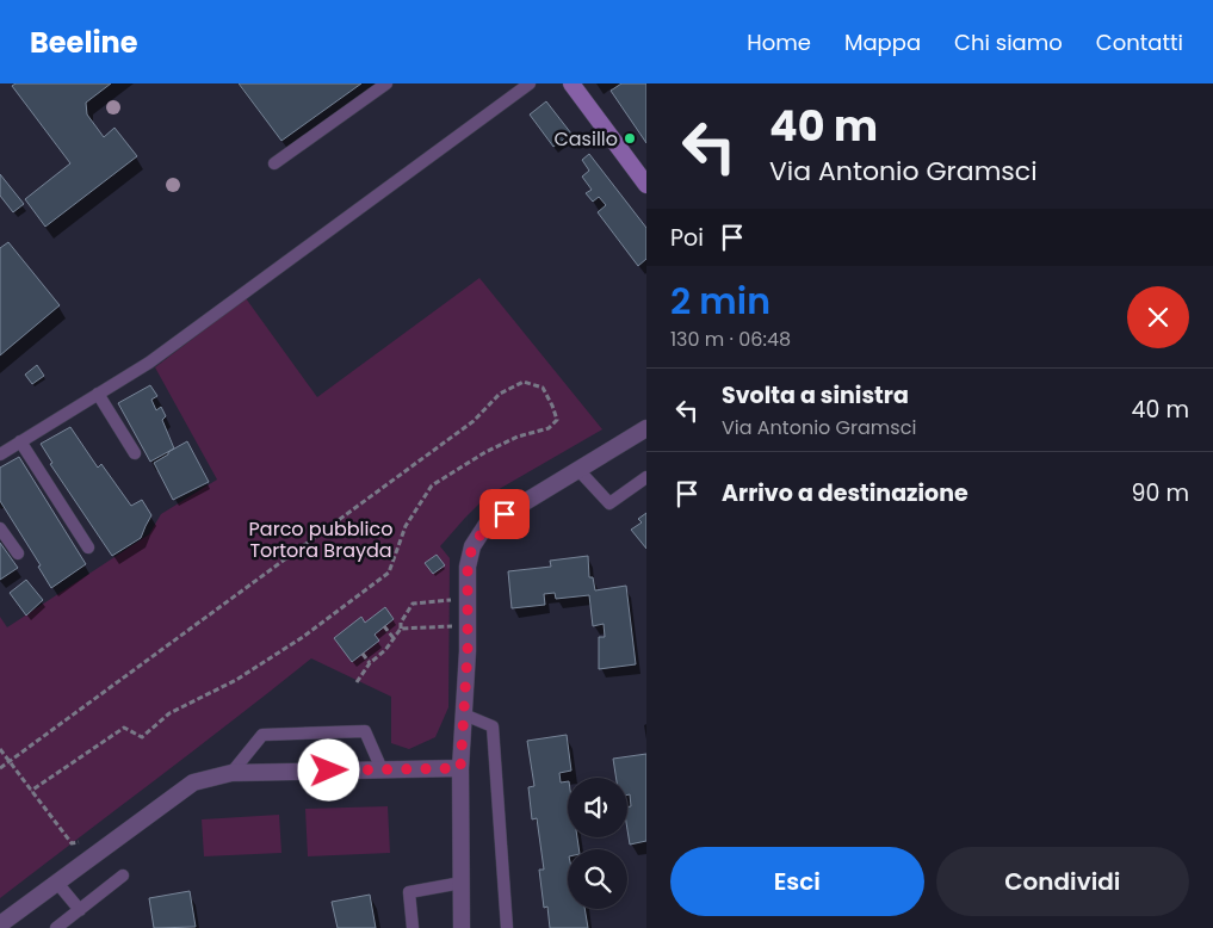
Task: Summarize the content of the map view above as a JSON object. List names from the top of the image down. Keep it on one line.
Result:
{"parks":["Parco pubblico Tortora Brayda"],"places":["Casillo"],"page":{"header":"Beeline","nav":["Home","Mappa","Chi siamo","Contatti"],"turn":["40 m","Via Antonio Gramsci"],"then":"Poi","heading":["2 min","130 m · 06:48"],"list":[{"name":"Svolta a sinistra","note":"Via Antonio Gramsci","value":"40 m"},{"name":"Arrivo a destinazione","value":"90 m"}],"buttons":["Esci","Condividi"]}}
